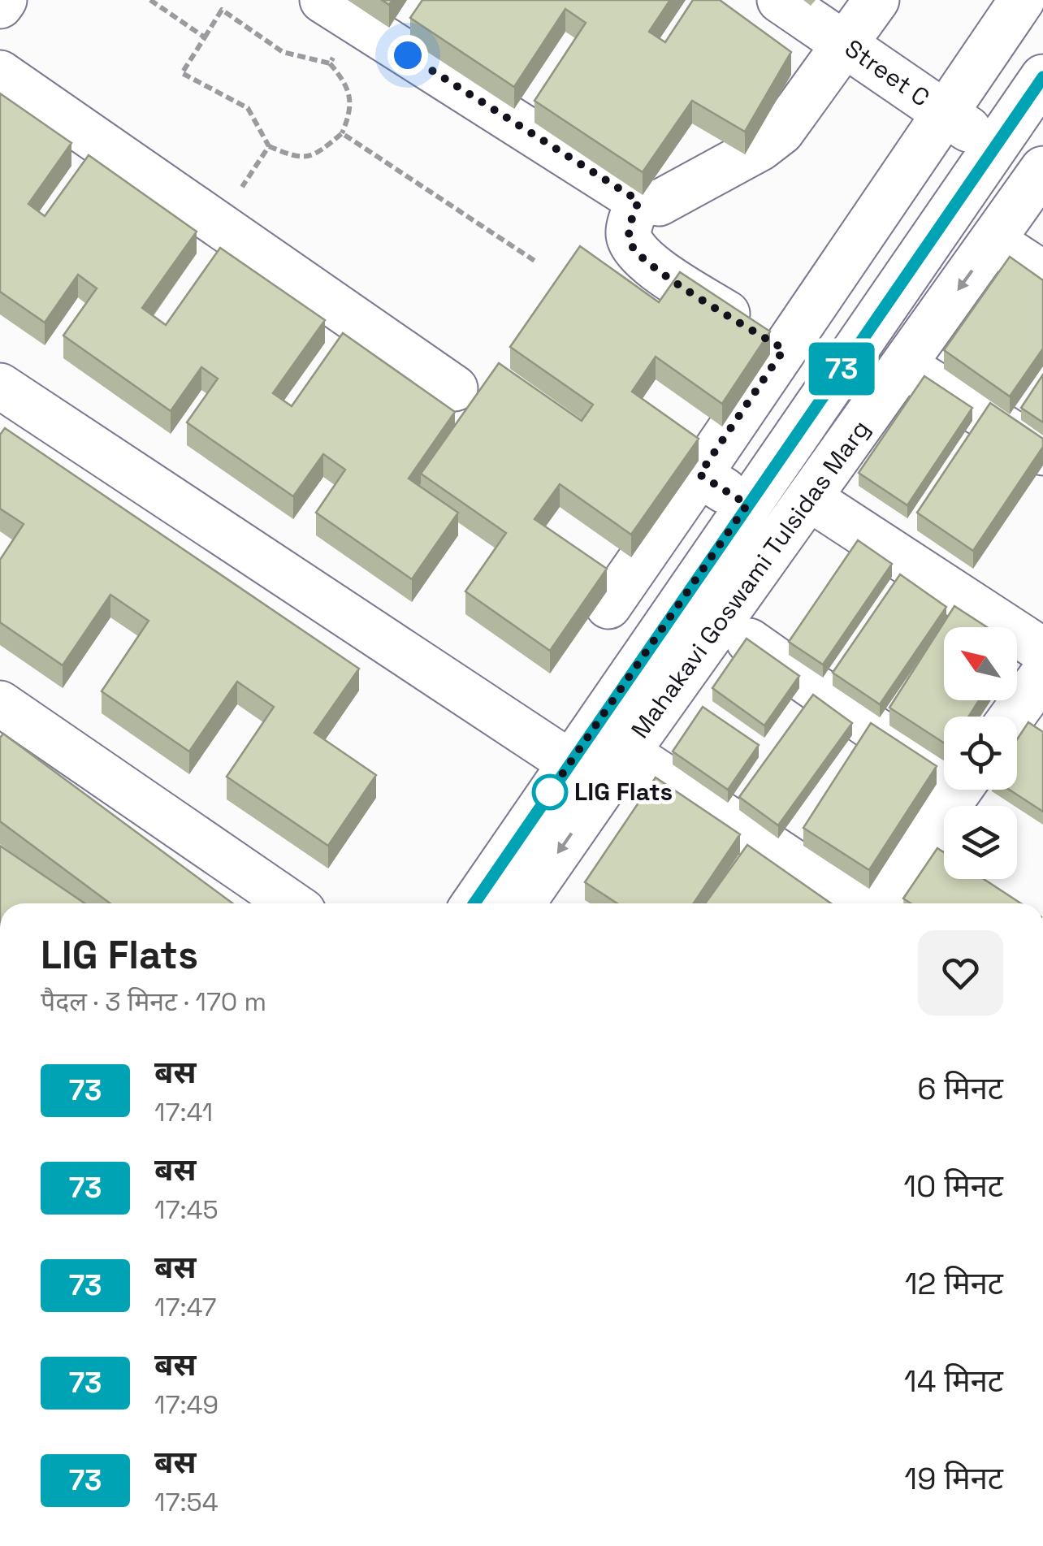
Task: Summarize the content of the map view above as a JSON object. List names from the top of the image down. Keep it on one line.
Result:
{"streets":{"street":["Street C","Mahakavi Goswami Tulsidas Marg"]},"crossings":[["Street C","Mahakavi Goswami Tulsidas Marg"]],"places":["LIG Flats"],"lines":["bus line 73"],"north":"top left","page":{"on_map":"73","heading":["LIG Flats","पैदल · 3 मिनट · 170 m"],"list":[{"mark":"73","name":"बस","note":"17:41","value":"6 मिनट"},{"mark":"73","name":"बस","note":"17:45","value":"10 मिनट"},{"mark":"73","name":"बस","note":"17:47","value":"12 मिनट"},{"mark":"73","name":"बस","note":"17:49","value":"14 मिनट"},{"mark":"73","name":"बस","note":"17:54","value":"19 मिनट"}]}}
